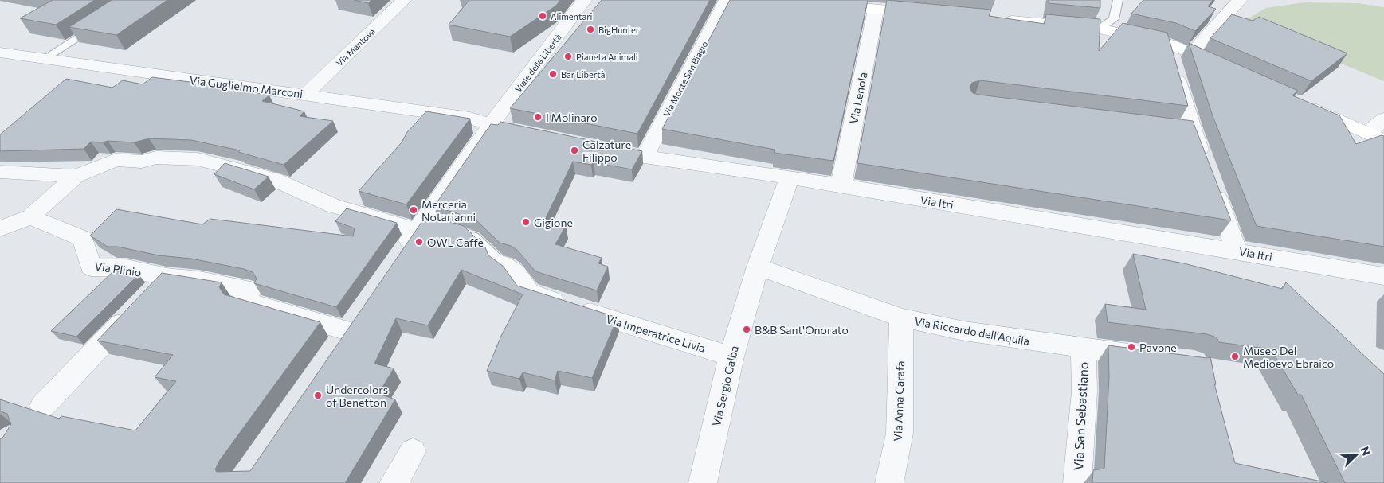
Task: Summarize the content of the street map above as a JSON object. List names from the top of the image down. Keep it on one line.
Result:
{"streets":{"street":["Via Mantova","Viale della Libertà","Via Monte San Biagio","Via Guglielmo Marconi","Via Lenola","Via Itri","Via Plinio","Via Riccardo dell'Aquila","Via Imperatrice Livia","Via Sergio Galba","Via Anna Carafa","Via San Sebastiano"]},"crossings":[["Via Mantova","Via Guglielmo Marconi"],["Viale della Libertà","Via Guglielmo Marconi"],["Via Monte San Biagio","Via Itri"],["Via Lenola","Via Itri"],["Via Itri","Via Sergio Galba"],["Via Riccardo dell'Aquila","Via Sergio Galba"],["Via Riccardo dell'Aquila","Via Anna Carafa"],["Via Riccardo dell'Aquila","Via San Sebastiano"],["Via Imperatrice Livia","Via Sergio Galba"]],"places":["Alimentari","BigHunter","Pianeta Animali","Bar Libertà","I Molinaro","Calzature Filippo","Merceria Notarianni","Gigione","OWL Caffè","B&B Sant'Onorato","Pavone","Museo Del Medioevo Ebraico","Undercolors of Benetton"],"north":"top right"}
